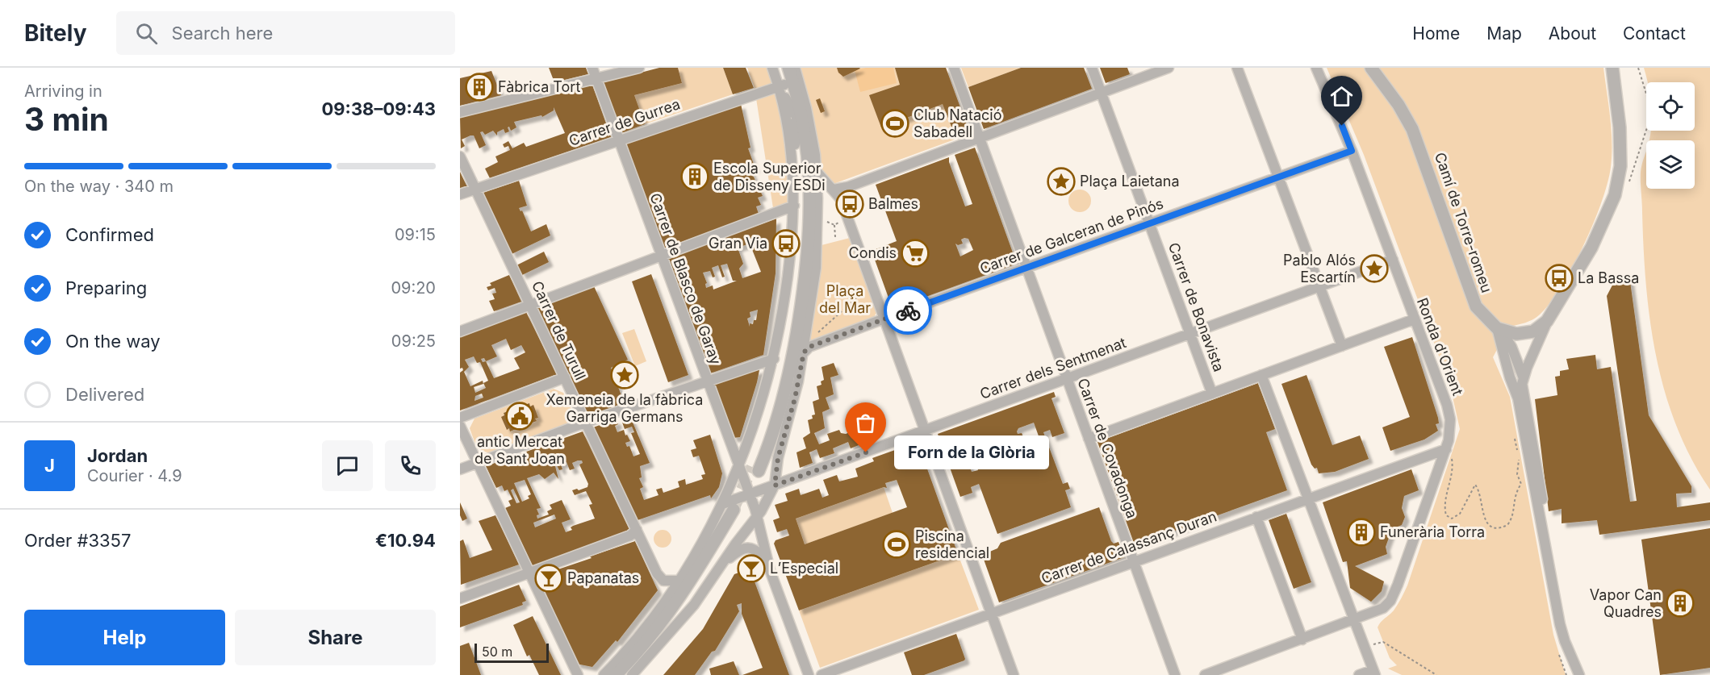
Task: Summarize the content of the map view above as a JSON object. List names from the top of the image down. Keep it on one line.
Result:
{"streets":{"street":["Carrer de Gurrea","Camí de Torre-romeu","Carrer de Galceran de Pinós","Carrer de Blasco de Garay","Carrer de Bonavista","Carrer de Turull","Ronda d'Orient","Carrer dels Sentmenat","Carrer de Covadonga","Carrer de Calassanç Duran"]},"crossings":[["Carrer de Gurrea","Carrer de Blasco de Garay"],["Carrer de Gurrea","Carrer de Turull"],["Carrer de Galceran de Pinós","Carrer de Bonavista"],["Carrer de Galceran de Pinós","Ronda d'Orient"],["Carrer de Galceran de Pinós","Carrer de Covadonga"],["Carrer de Blasco de Garay","Carrer dels Sentmenat"],["Carrer de Bonavista","Carrer dels Sentmenat"],["Ronda d'Orient","Carrer dels Sentmenat"],["Ronda d'Orient","Carrer de Calassanç Duran"],["Carrer dels Sentmenat","Carrer de Covadonga"],["Carrer de Covadonga","Carrer de Calassanç Duran"]],"parks":["Plaça del Mar"],"places":{"building":["Fàbrica Tort","Escola Superior de Disseny ESDi","Funerària Torra","Vapor Can Quadres"],"sports":["Club Natació Sabadell","Piscina residencial"],"place":["Plaça Laietana","Pablo Alós Escartín","Xemeneia de la fàbrica Garriga Germans"],"bus stop":["Balmes","Gran Via","La Bassa"],"supermarket":["Condis"],"public building":["antic Mercat de Sant Joan"],"other":["Forn de la Glòria"],"bar":["L’Especial","Papanatas"]},"scale_bar":"50 m","page":{"header":"Bitely","search":"Search here","nav":["Home","Map","About","Contact"],"heading":["3 min","Arriving in","09:38–09:43"],"panel":["Jordan","Courier · 4.9","Order #3357","€10.94"],"bar":"On the way · 340 m","list":[["Confirmed","09:15"],["Preparing","09:20"],["On the way","09:25"],"Delivered"],"bubble":"Forn de la Glòria","round":"J","buttons":["Help","Share"],"scale":"50 m"}}
